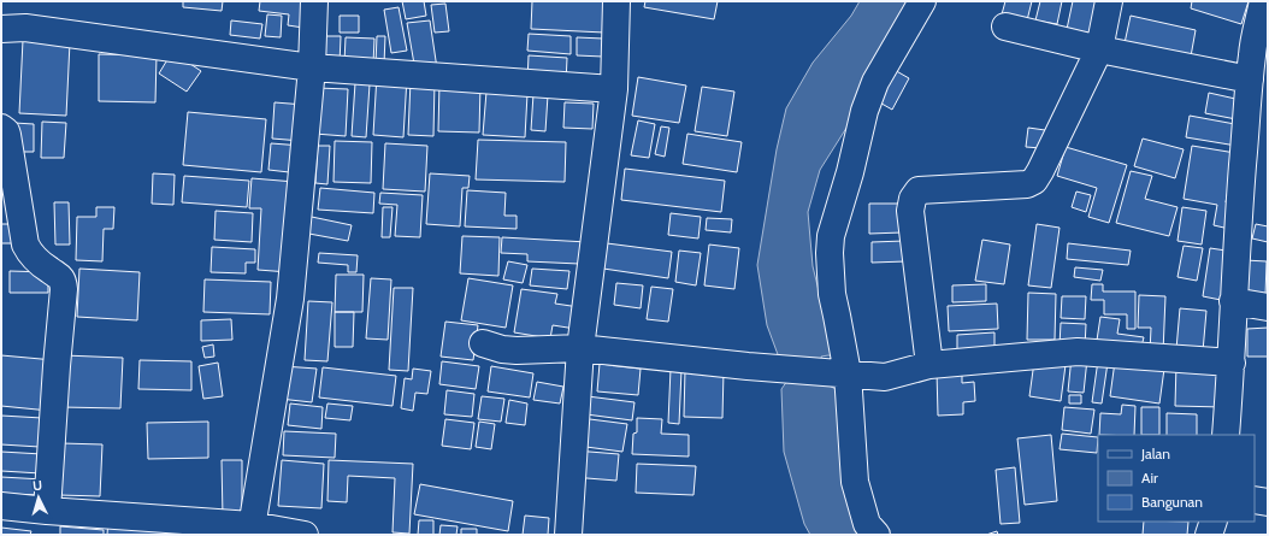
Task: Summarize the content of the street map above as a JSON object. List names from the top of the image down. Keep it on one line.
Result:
{"legend":["Jalan","Air","Bangunan"],"north":"top"}
